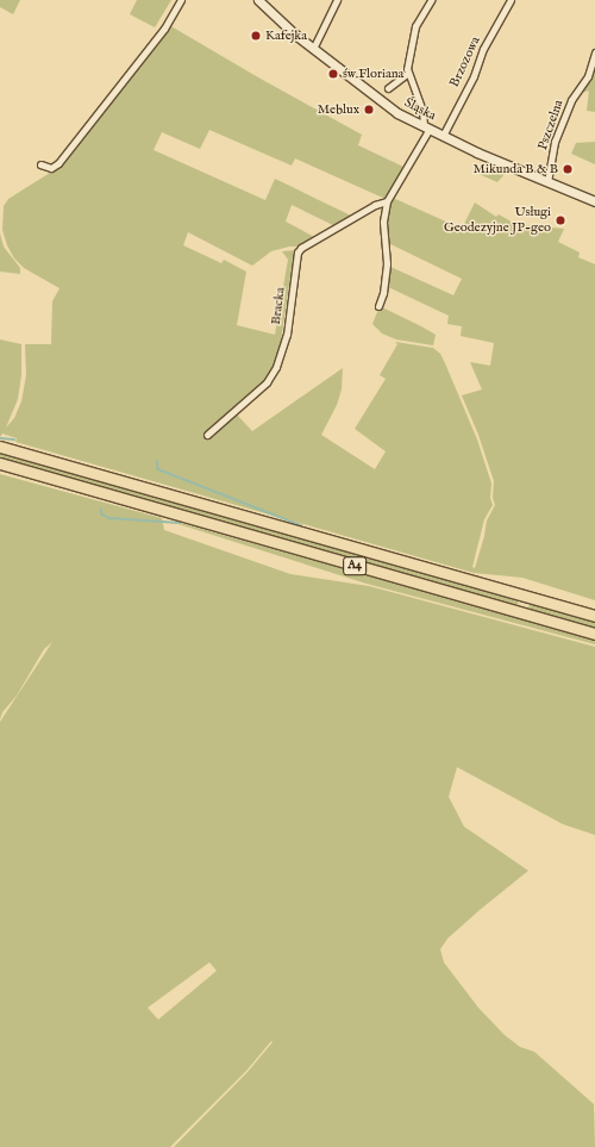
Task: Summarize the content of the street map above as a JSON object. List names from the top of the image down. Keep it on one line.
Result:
{"streets":{"highway":["A4"],"main road":["Śląska"],"street":["Brzozowa","Pszczelna","Bracka"]},"crossings":[["Brzozowa","Śląska"],["Śląska","Pszczelna"]],"places":["Kafejka","św.Floriana","Meblux","Mikunda B & B","Usługi Geodezyjne JP-geo"]}
